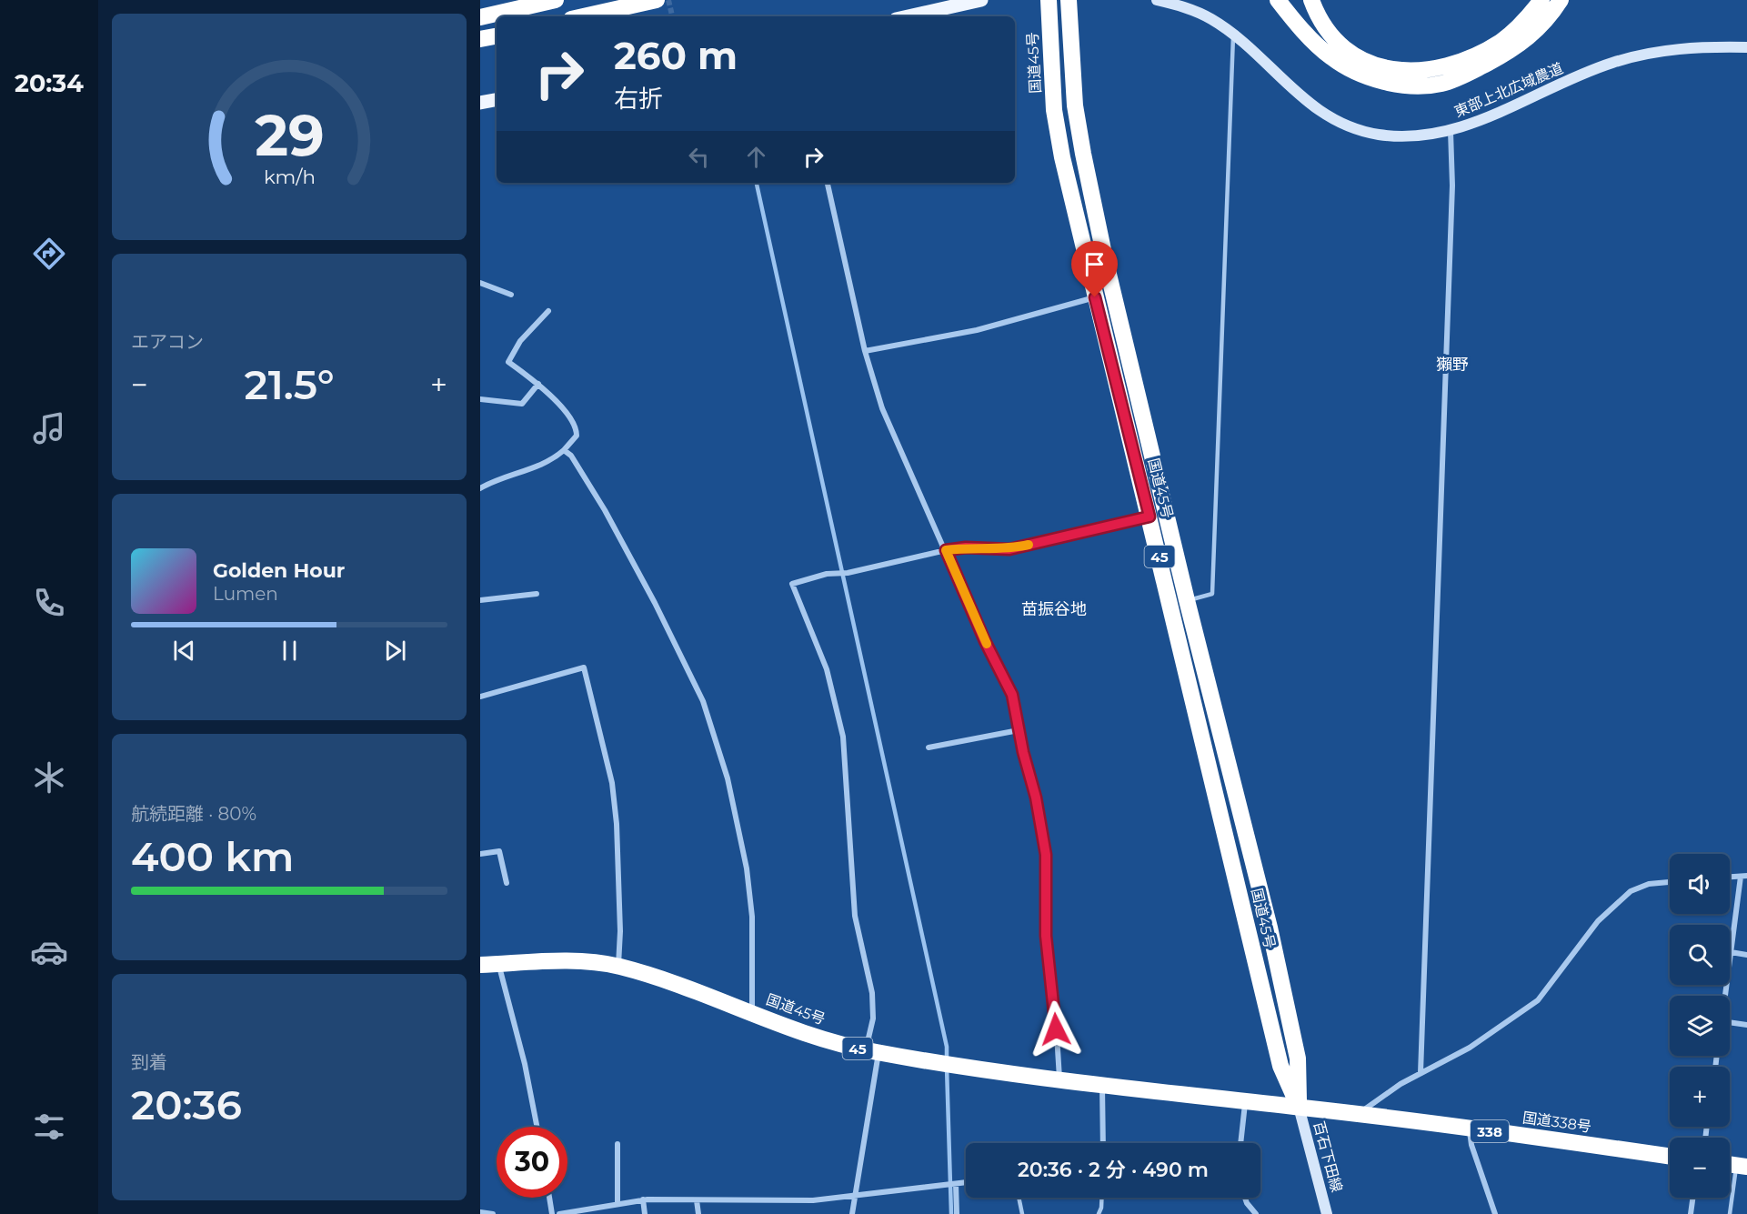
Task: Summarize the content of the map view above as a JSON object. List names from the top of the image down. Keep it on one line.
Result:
{"streets":{"highway":["国道45号","45","国道338号","338"],"street":["東部上北広域農道","百石下田線"]},"crossings":[["国道45号","国道338号"],["国道45号","百石下田線"],["国道338号","百石下田線"]],"districts":["獺野","苗振谷地"],"page":{"tabs":"20:34","turn":["260 m","右折"],"tile":["エアコン",["航続距離 · 80%","400 km"],["到着","20:36"]],"heat":["−","21.5°","+"],"song":["Golden Hour","Lumen"],"map_buttons":["+","−"],"limit":"30","trip":"20:36 · 2 分 · 490 m","gauge":["29","km/h"]}}
